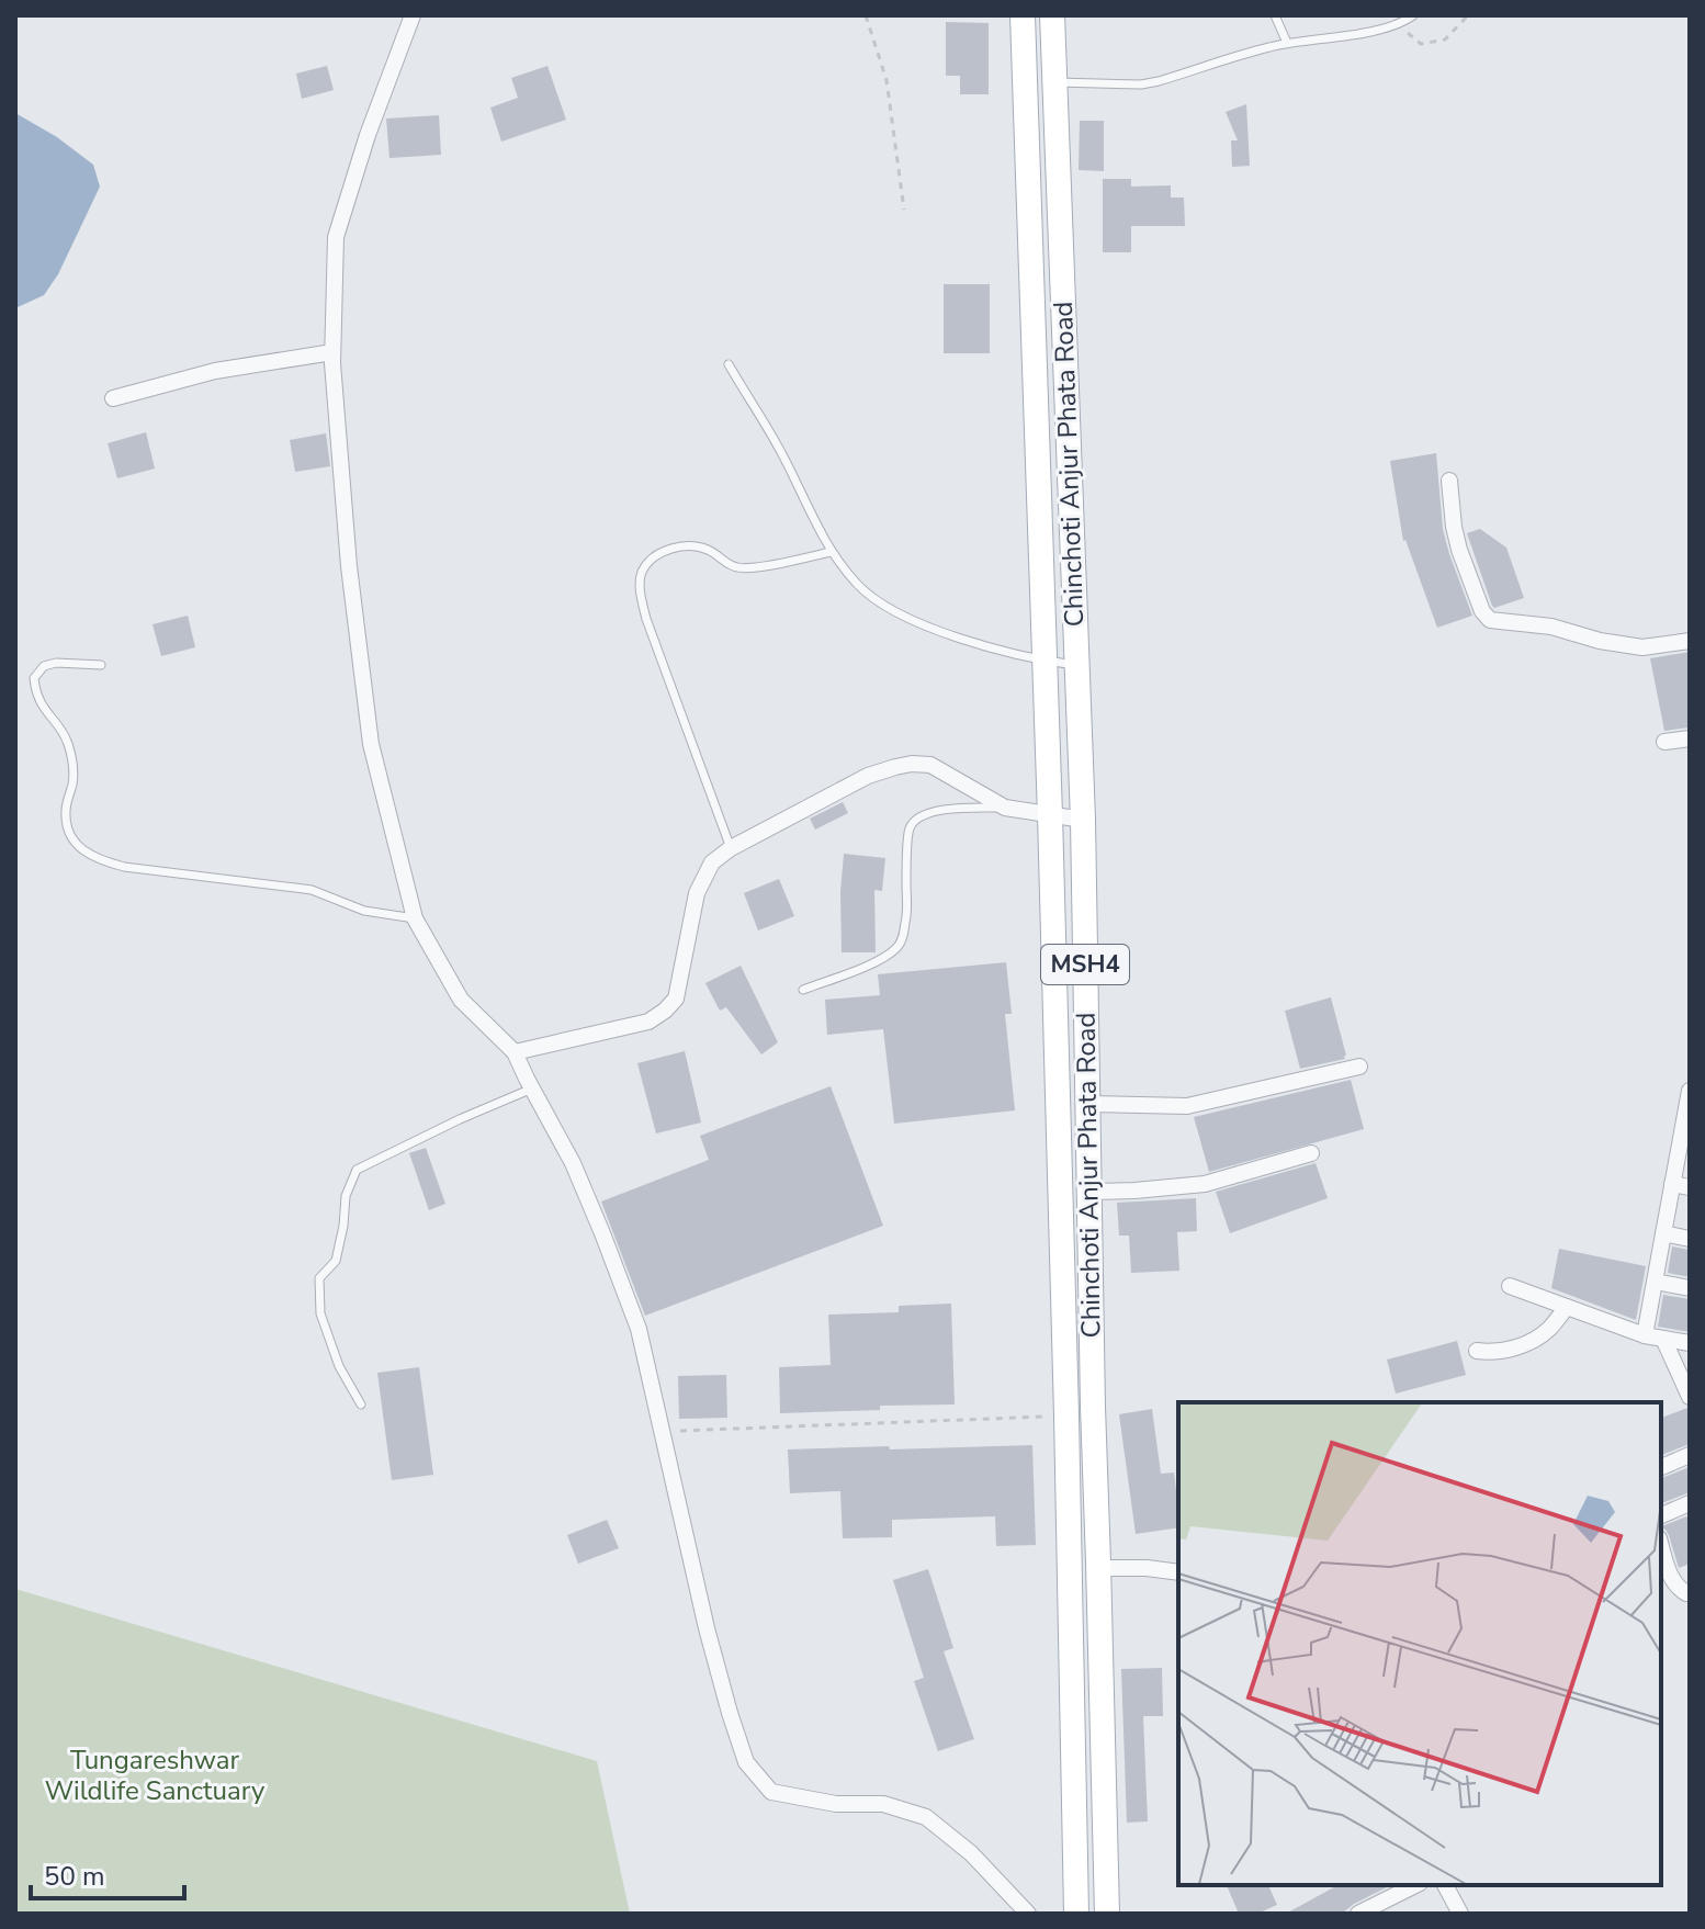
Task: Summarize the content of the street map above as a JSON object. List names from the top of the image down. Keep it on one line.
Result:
{"streets":{"main road":["Chinchoti Anjur Phata Road","MSH4"]},"parks":["Tungareshwar Wildlife Sanctuary"],"scale_bar":"50 m"}
